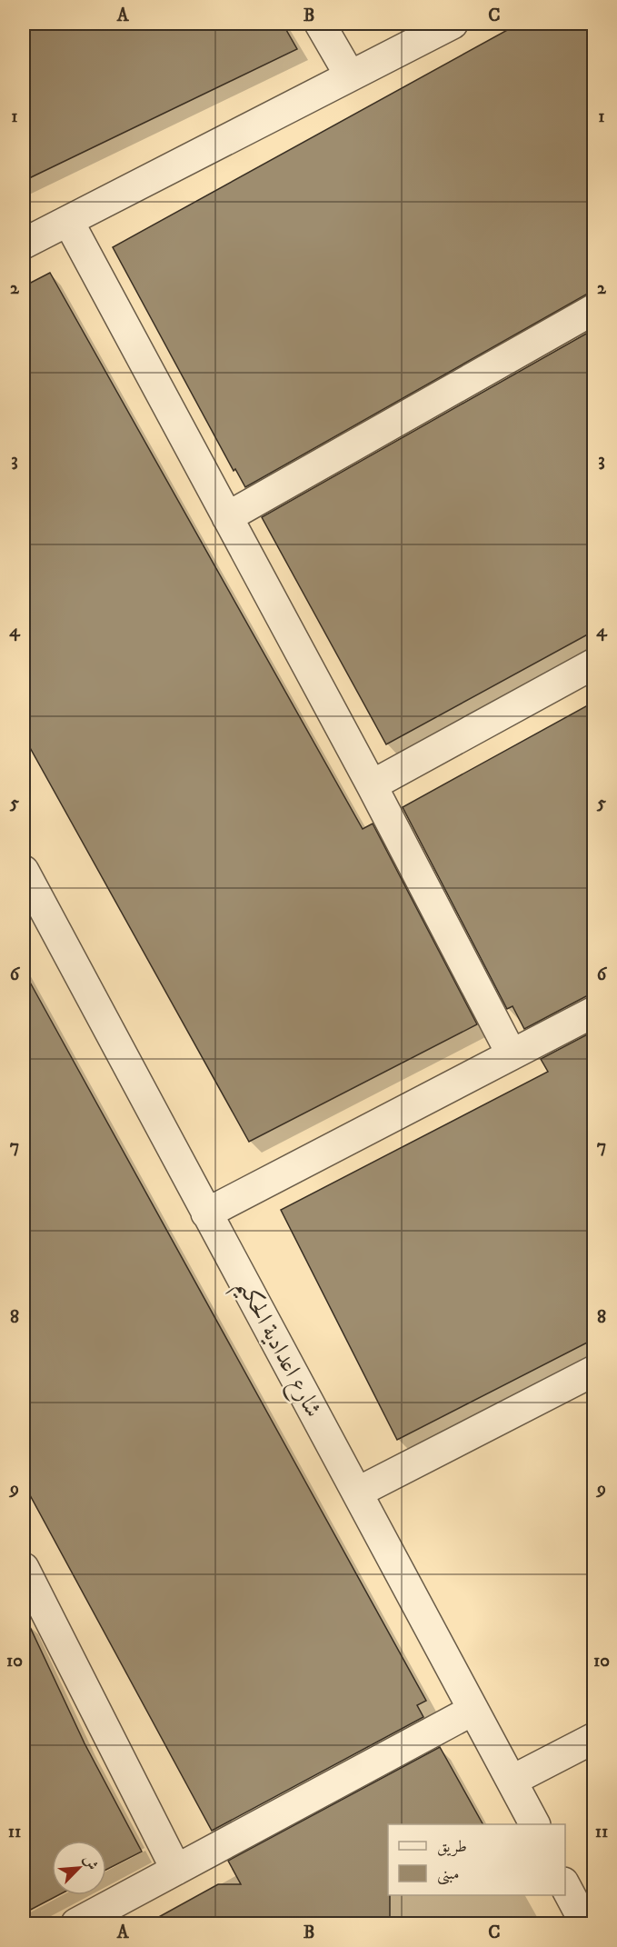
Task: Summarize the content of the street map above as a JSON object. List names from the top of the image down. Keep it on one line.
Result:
{"streets":{"street":["شارع اعدادية الحكيم"]},"legend":["طريق","مبنى"],"north":"top right","grid":{"columns":["A","B","C"],"rows":["1","2","3","4","5","6","7","8","9","10","11"]}}
